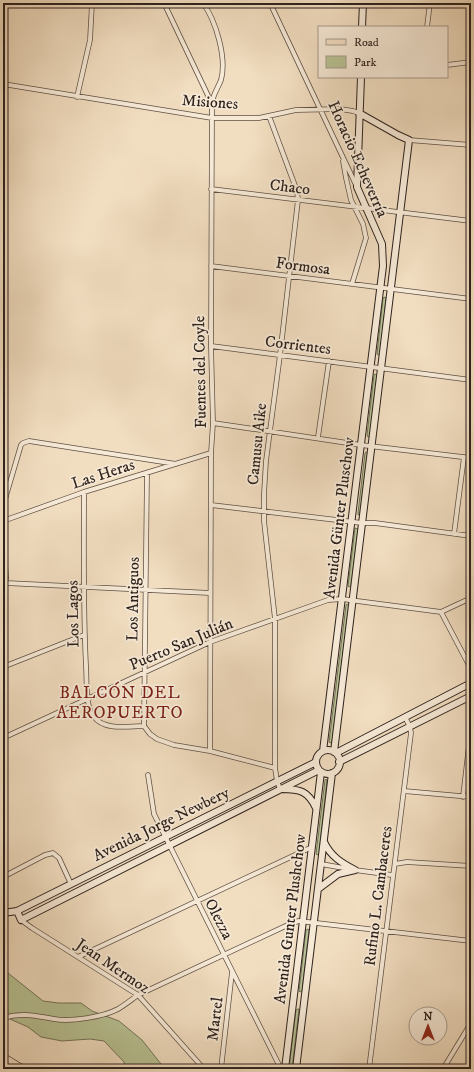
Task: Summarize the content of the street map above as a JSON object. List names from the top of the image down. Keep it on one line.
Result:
{"streets":{"street":["Misiones","Horacio Echeverría","Chaco","Formosa","Corrientes","Fuentes del Coyle","Camusu Aike","Las Heras","Avenida Günter Pluschow","Los Antiguos","Los Lagos","Puerto San Julián","Avenida Jorge Newbery","Rufino L. Cambaceres","Olezza","Avenida Gunter Plushchow","Jean Mermoz","Martel"]},"crossings":[["Misiones","Horacio Echeverría"],["Misiones","Fuentes del Coyle"],["Misiones","Camusu Aike"],["Misiones","Avenida Günter Pluschow"],["Horacio Echeverría","Chaco"],["Horacio Echeverría","Formosa"],["Horacio Echeverría","Avenida Günter Pluschow"],["Chaco","Fuentes del Coyle"],["Chaco","Camusu Aike"],["Chaco","Avenida Günter Pluschow"],["Formosa","Fuentes del Coyle"],["Formosa","Camusu Aike"],["Formosa","Avenida Günter Pluschow"],["Corrientes","Fuentes del Coyle"],["Corrientes","Camusu Aike"],["Corrientes","Avenida Günter Pluschow"],["Fuentes del Coyle","Las Heras"],["Fuentes del Coyle","Puerto San Julián"],["Camusu Aike","Puerto San Julián"],["Camusu Aike","Avenida Jorge Newbery"],["Las Heras","Los Antiguos"],["Las Heras","Los Lagos"],["Avenida Günter Pluschow","Puerto San Julián"],["Avenida Günter Pluschow","Avenida Jorge Newbery"],["Avenida Günter Pluschow","Avenida Gunter Plushchow"],["Los Antiguos","Los Lagos"],["Los Antiguos","Puerto San Julián"],["Los Lagos","Puerto San Julián"],["Avenida Jorge Newbery","Olezza"],["Avenida Jorge Newbery","Avenida Gunter Plushchow"],["Avenida Jorge Newbery","Jean Mermoz"],["Olezza","Martel"]],"districts":["BALCÓN DEL AEROPUERTO"],"legend":["Road","Park"],"north":"top"}
